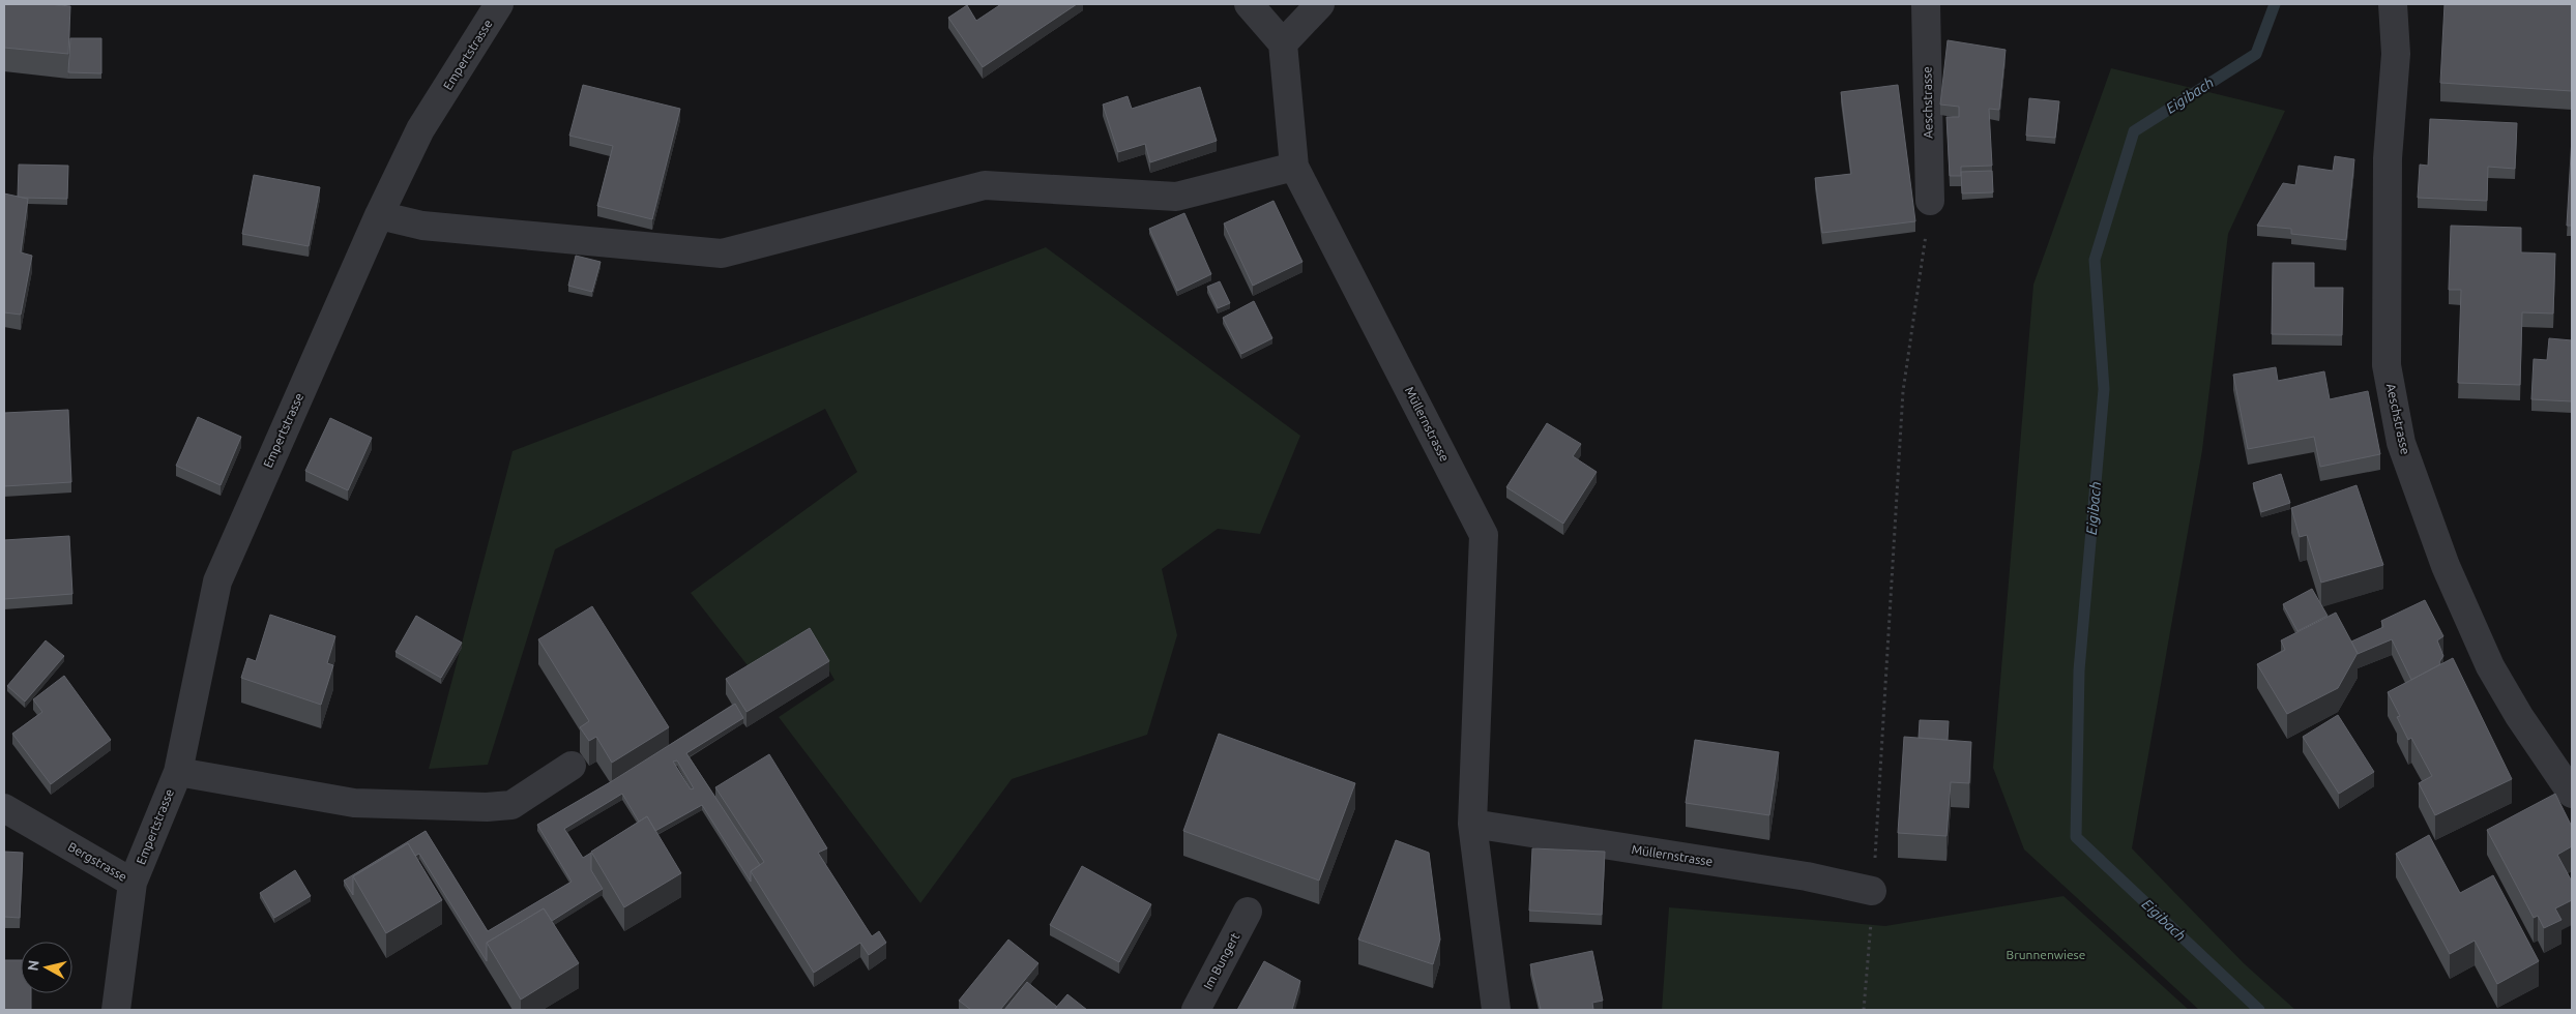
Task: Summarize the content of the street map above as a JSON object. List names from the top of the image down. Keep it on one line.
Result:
{"streets":{"street":["Empertstrasse","Aeschstrasse","Müllernstrasse","Bergstrasse","Im Bungert"]},"crossings":[["Empertstrasse","Bergstrasse"]],"water":["Eigibach"],"parks":["Brunnenwiese"],"north":"left"}
